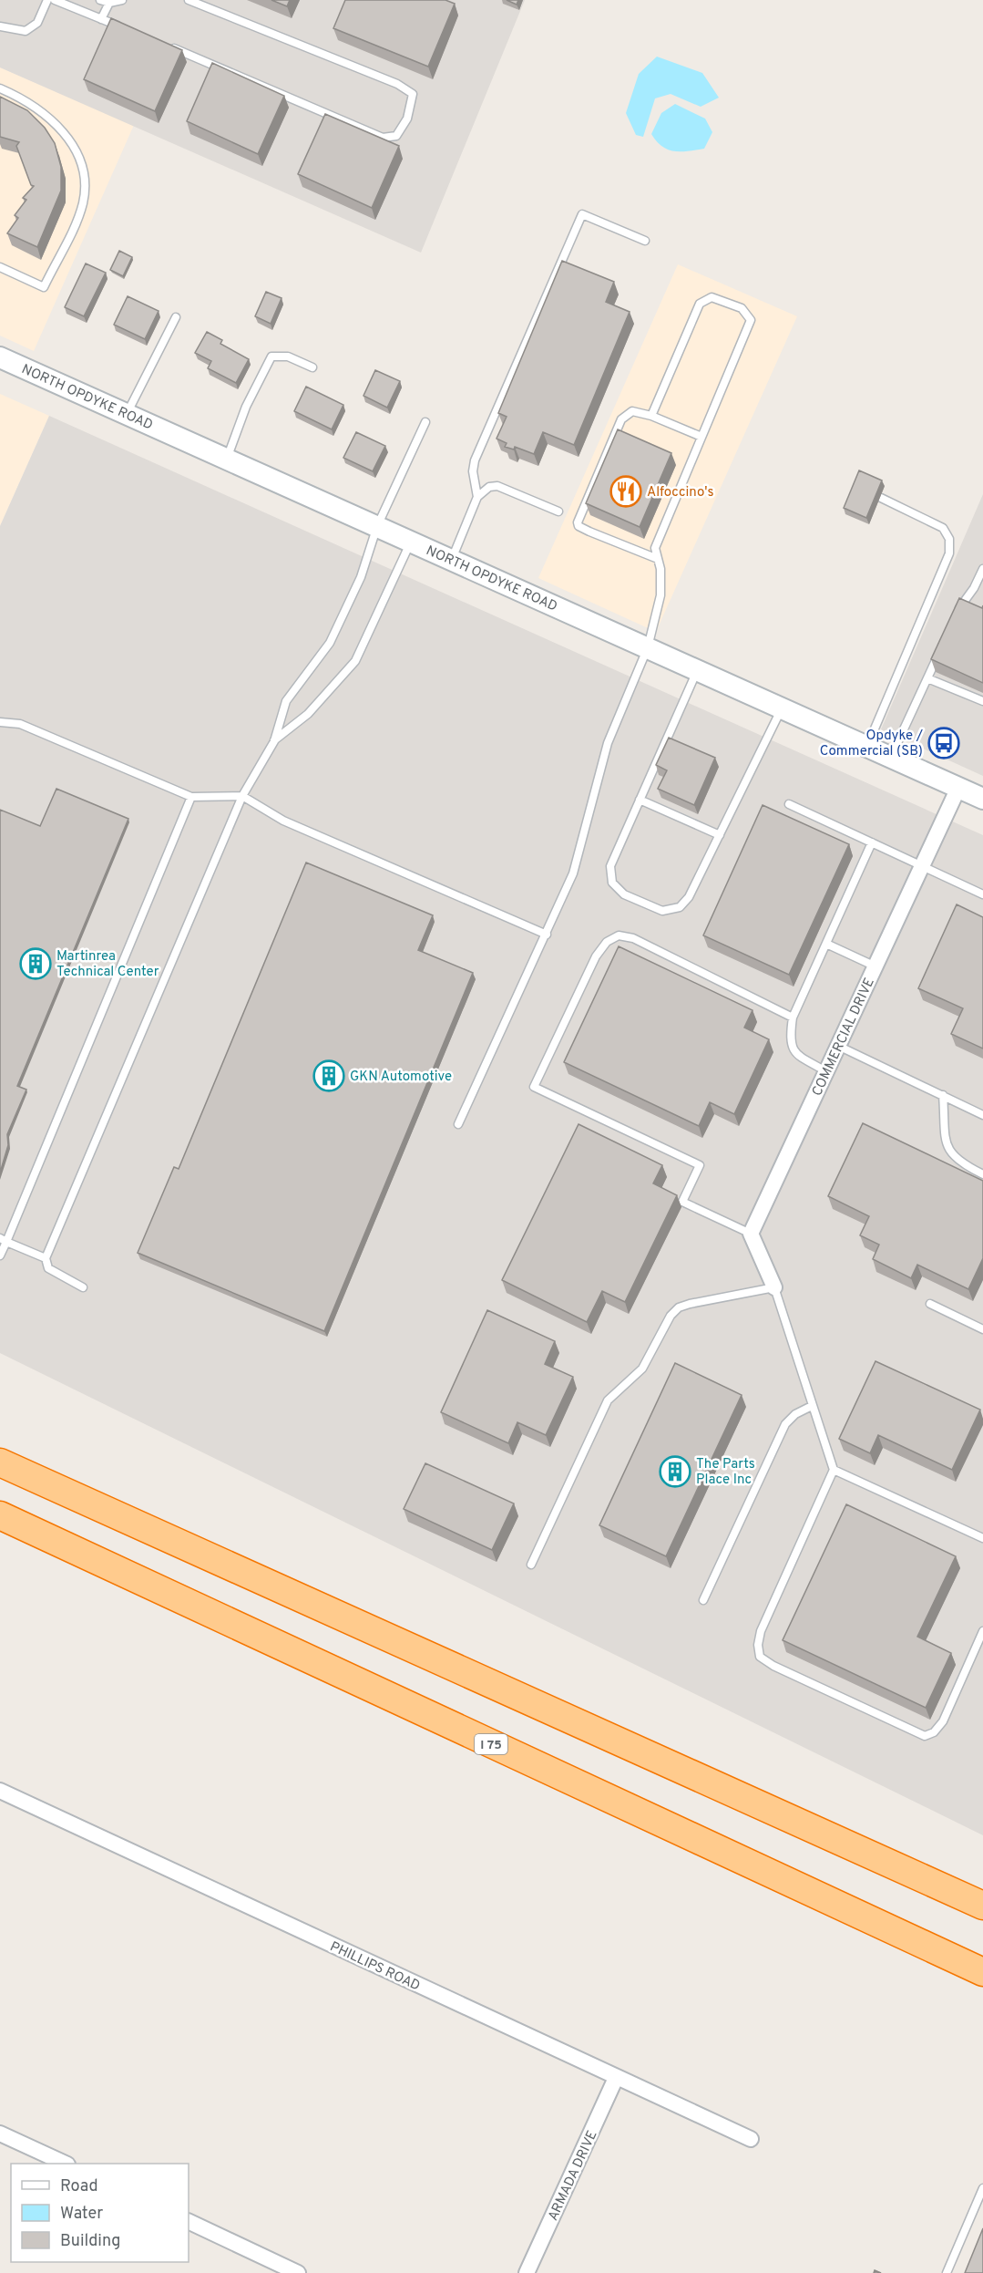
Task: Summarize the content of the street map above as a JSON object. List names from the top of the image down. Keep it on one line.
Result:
{"streets":{"highway":["I 75"],"main road":["NORTH OPDYKE ROAD"],"street":["COMMERCIAL DRIVE","PHILLIPS ROAD","ARMADA DRIVE"]},"crossings":[["NORTH OPDYKE ROAD","COMMERCIAL DRIVE"],["PHILLIPS ROAD","ARMADA DRIVE"]],"places":{"restaurant":["Alfoccino's"],"bus stop":["Opdyke / Commercial (SB)"],"building":["Martinrea Technical Center","GKN Automotive","The Parts Place Inc"]},"legend":["Road","Water","Building"]}
